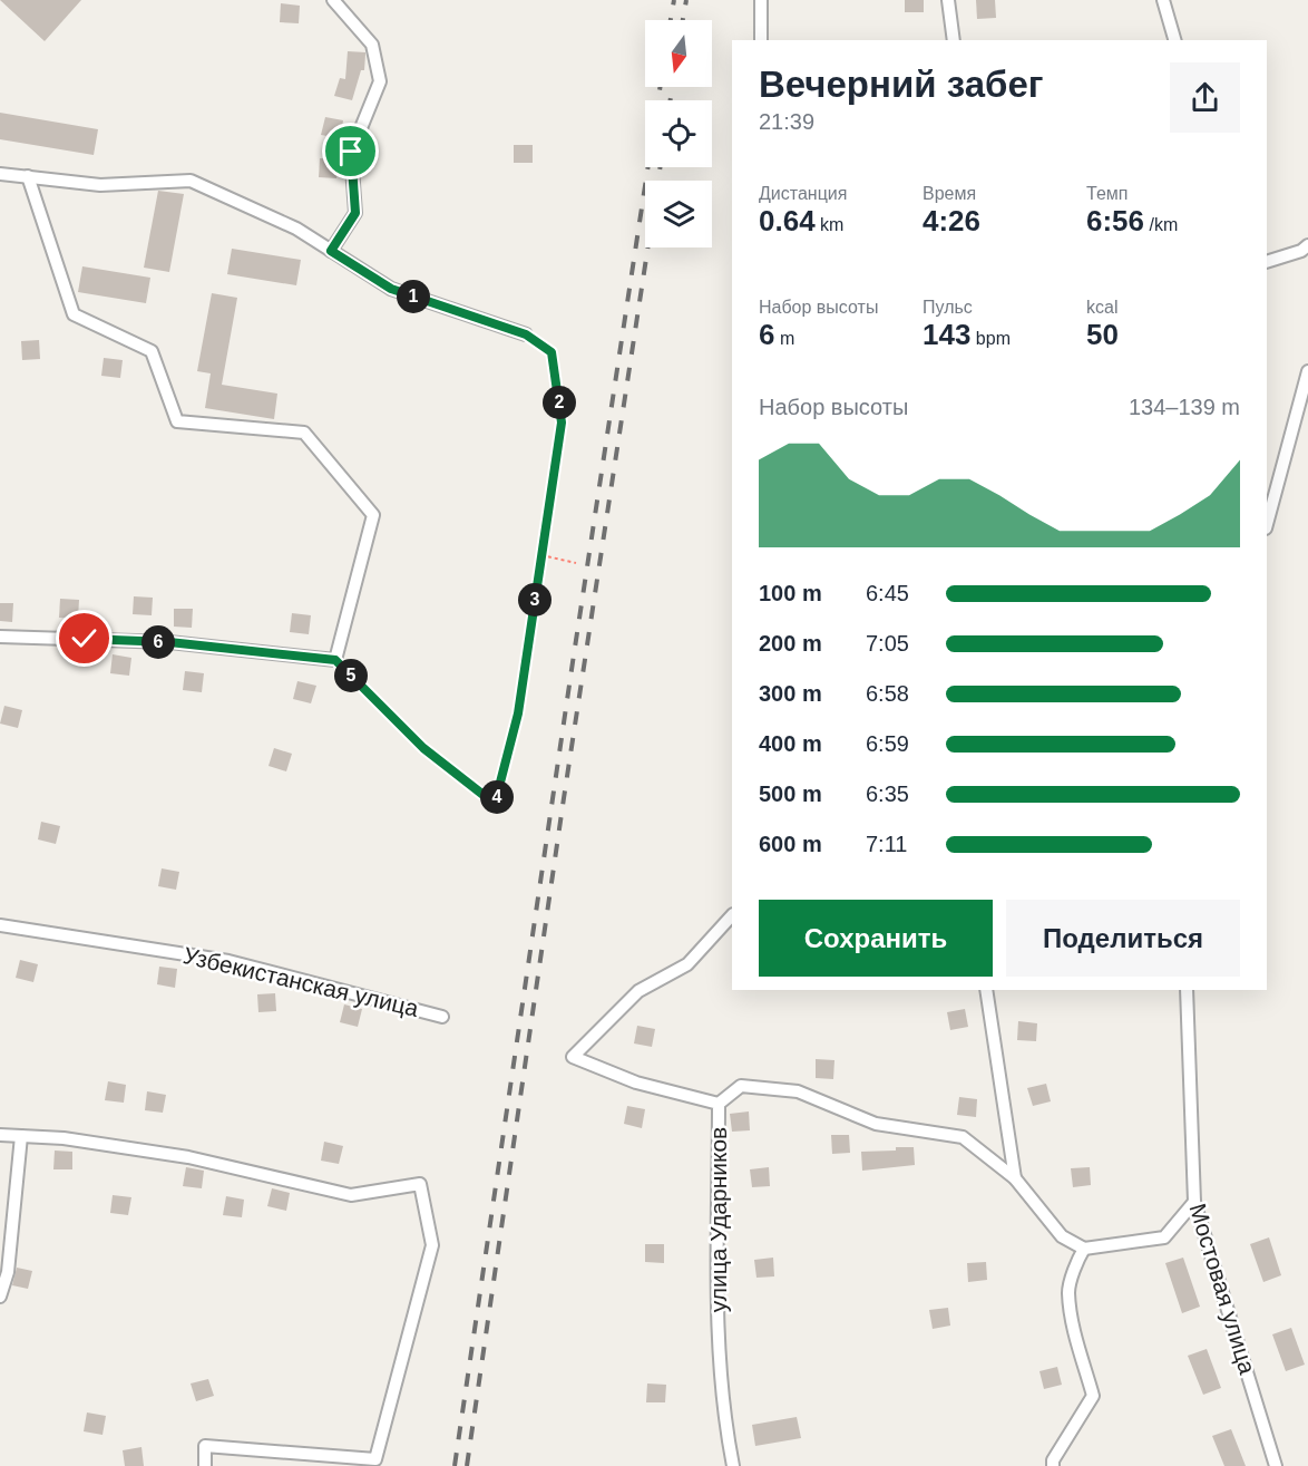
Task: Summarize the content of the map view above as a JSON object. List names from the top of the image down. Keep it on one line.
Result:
{"streets":{"street":["Узбекистанская улица","улица Ударников","Мостовая улица"]},"north":"bottom","page":{"heading":["Вечерний забег","21:39"],"stats":[["Дистанция","0.64 km"],["Время","4:26"],["Темп","6:56 /km"],["Набор высоты","6 m"],["Пульс","143 bpm"],["kcal","50"]],"pins":["1","2","3","6","5","4"],"chart":["Набор высоты","134–139 m"],"list":[{"name":"100 m","note":"6:45"},{"name":"200 m","note":"7:05"},{"name":"300 m","note":"6:58"},{"name":"400 m","note":"6:59"},{"name":"500 m","note":"6:35"},{"name":"600 m","note":"7:11"}],"buttons":["Сохранить","Поделиться"]}}
